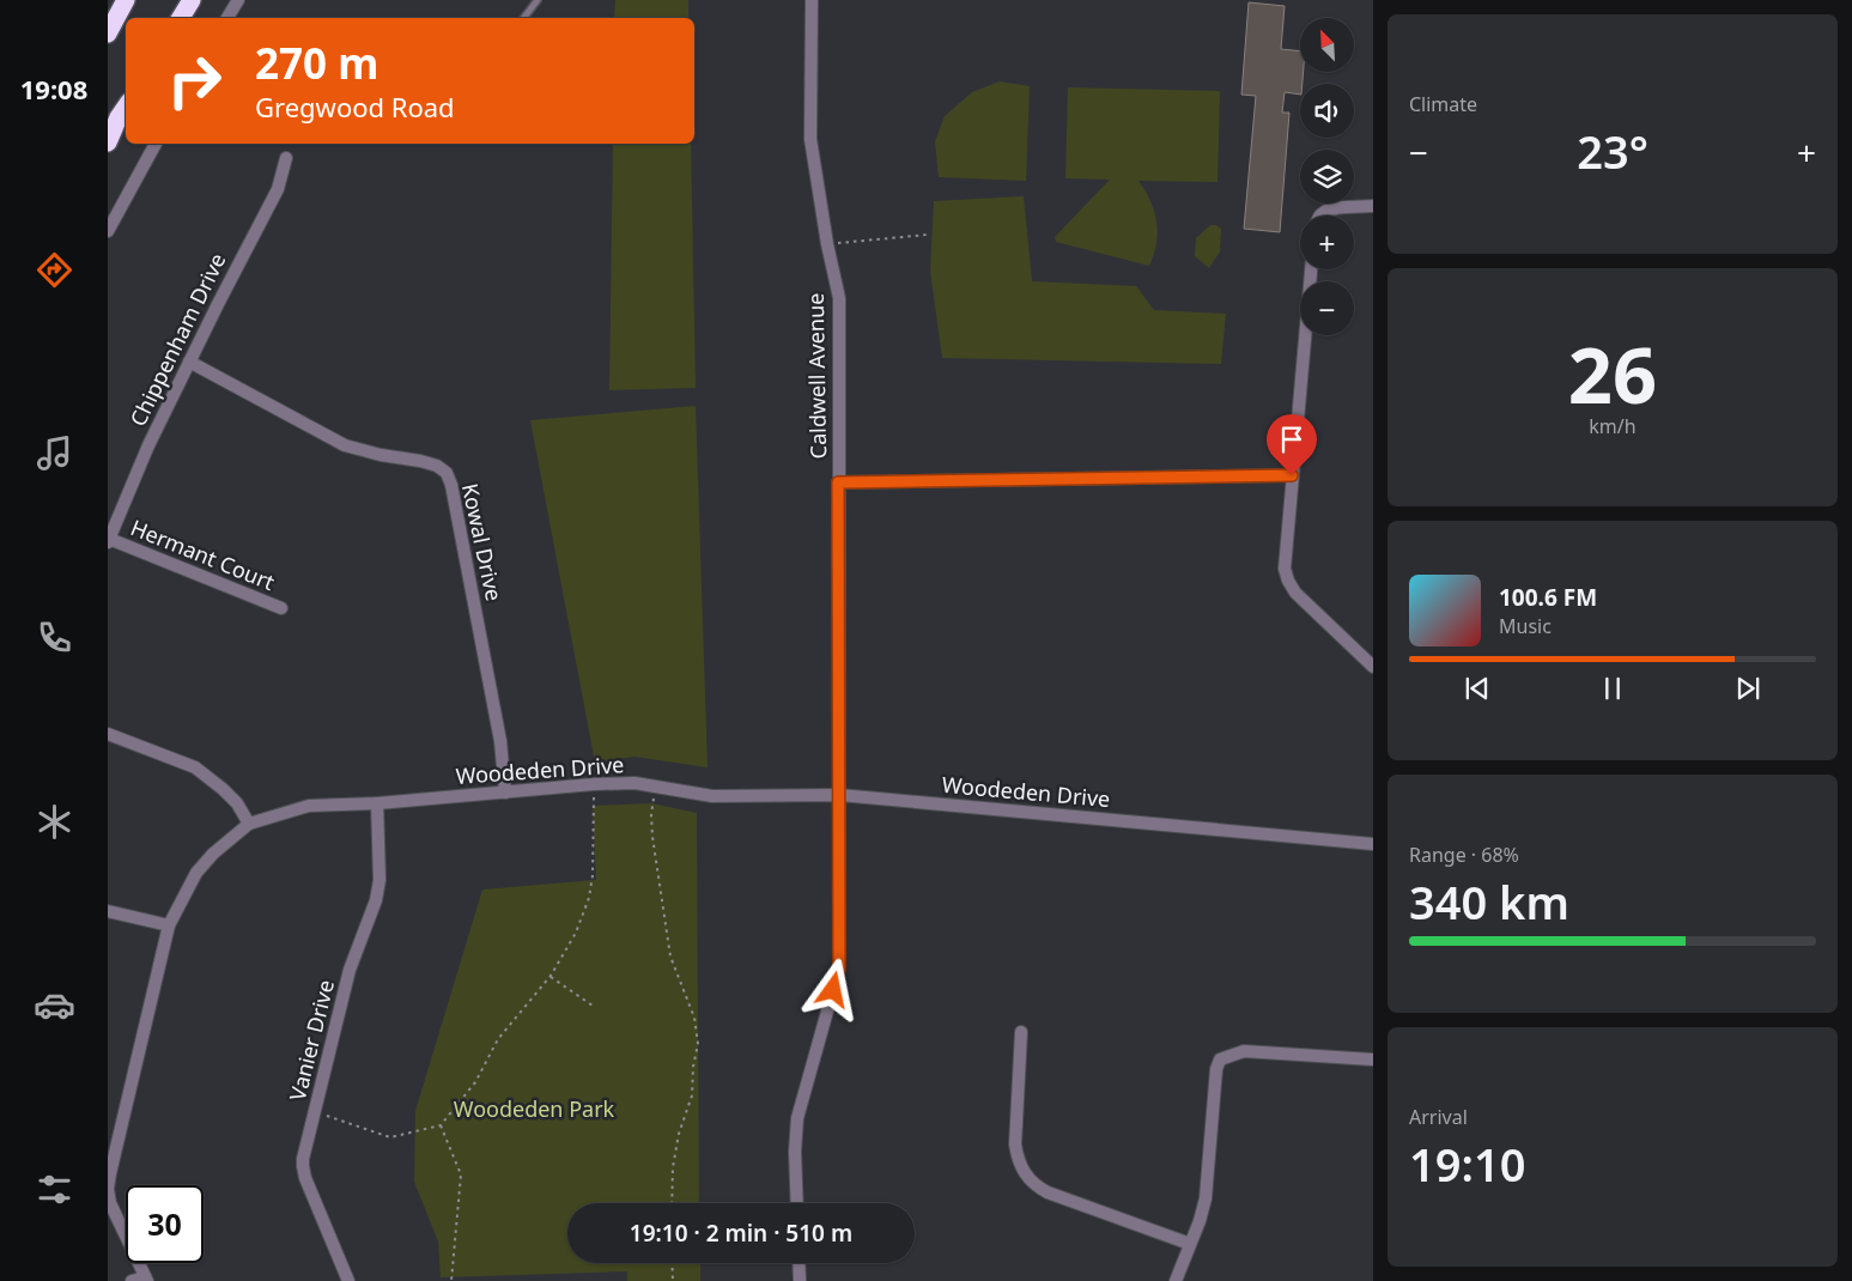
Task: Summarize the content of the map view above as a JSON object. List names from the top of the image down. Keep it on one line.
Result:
{"streets":{"street":["Chippenham Drive","Caldwell Avenue","Kowal Drive","Hermant Court","Woodeden Drive","Vanier Drive"]},"crossings":[["Chippenham Drive","Kowal Drive"],["Chippenham Drive","Hermant Court"],["Caldwell Avenue","Woodeden Drive"],["Kowal Drive","Woodeden Drive"],["Woodeden Drive","Vanier Drive"]],"parks":["Woodeden Park"],"north":"top left","page":{"tabs":"19:08","tile":["Climate",["26","km/h"],["Range · 68%","340 km"],["Arrival","19:10"]],"map_buttons":["+","−"],"turn":["270 m","Gregwood Road"],"heat":["−","23°","+"],"song":["100.6 FM","Music"],"limit":"30","trip":"19:10 · 2 min · 510 m"}}
